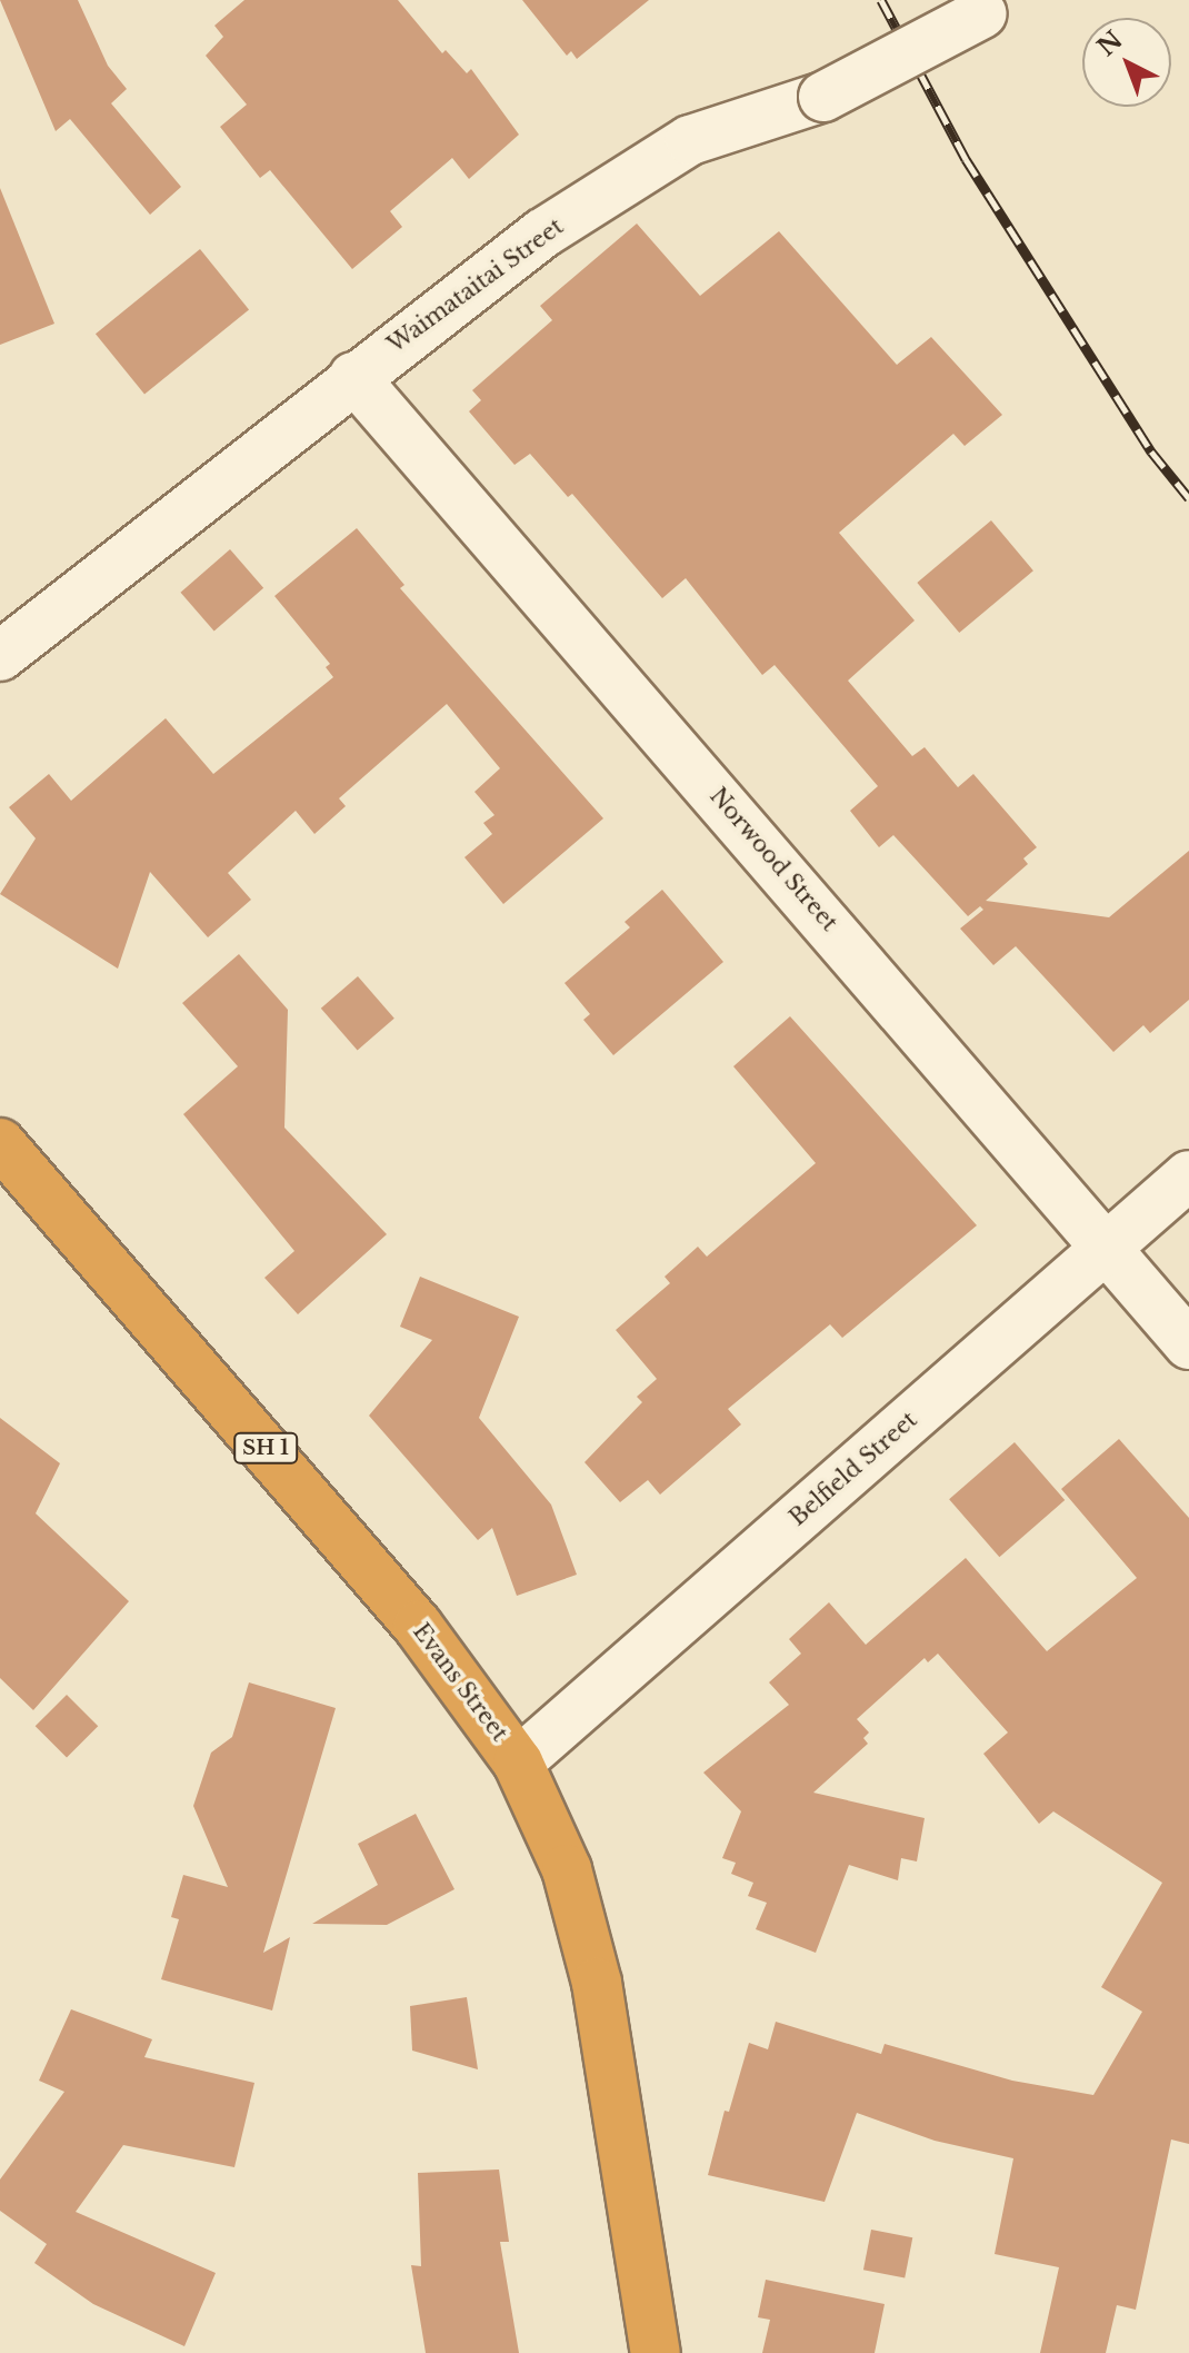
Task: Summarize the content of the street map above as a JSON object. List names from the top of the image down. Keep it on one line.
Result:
{"streets":{"highway":["SH 1","Evans Street"],"street":["Waimataitai Street","Norwood Street","Belfield Street"]},"crossings":[["Waimataitai Street","Norwood Street"],["Norwood Street","Belfield Street"],["Belfield Street","Evans Street"]],"north":"top left"}
